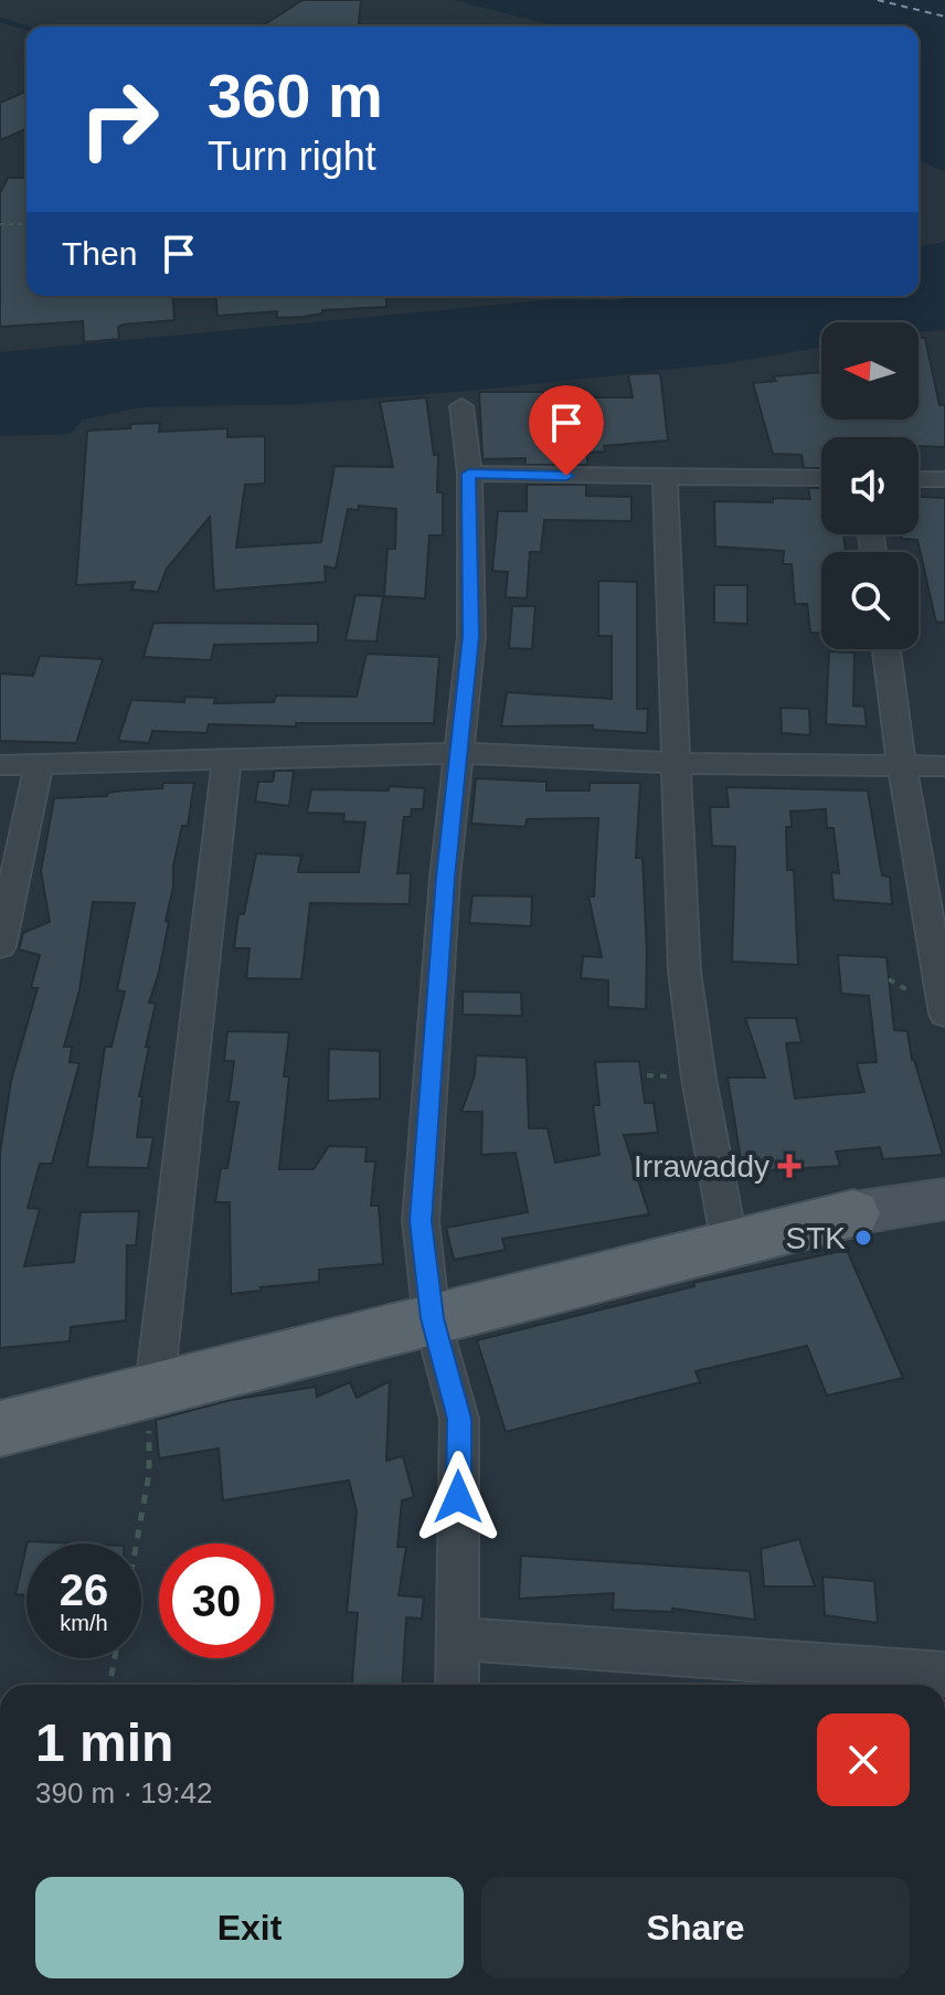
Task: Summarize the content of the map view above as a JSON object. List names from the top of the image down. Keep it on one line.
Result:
{"places":{"health":["Irrawaddy"],"other":["STK"]},"north":"left","page":{"turn":["360 m","Turn right"],"then":"Then","speed":"26 km/h","limit":"30","heading":["1 min","390 m · 19:42"],"buttons":["Exit","Share"]}}
